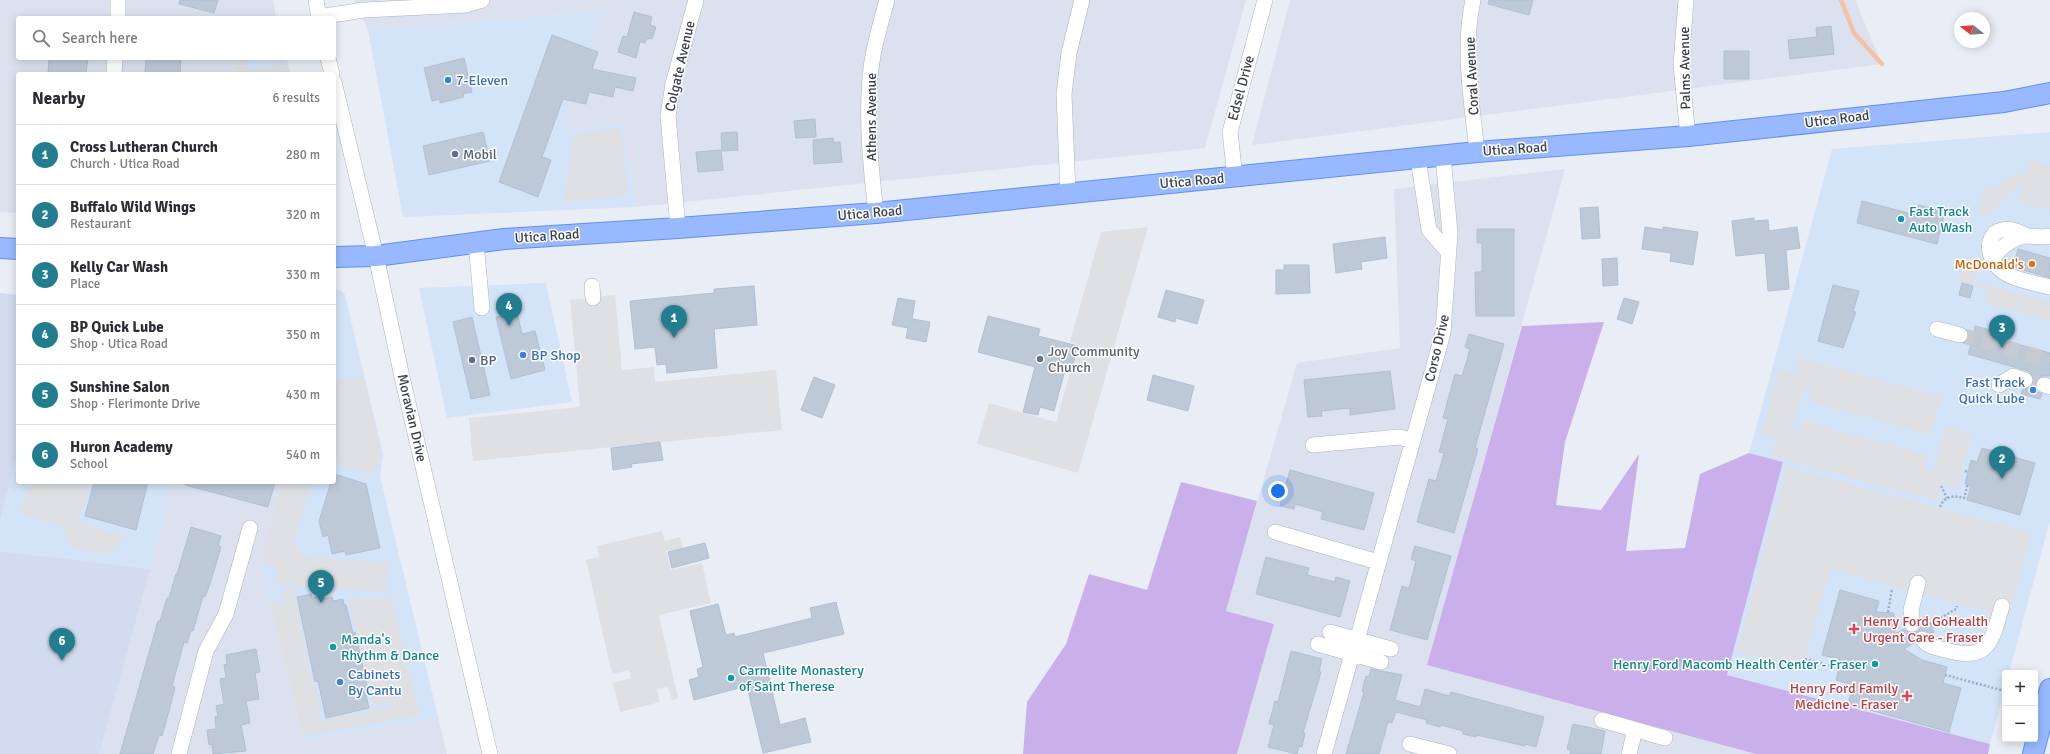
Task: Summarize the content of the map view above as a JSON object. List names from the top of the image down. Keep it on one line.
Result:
{"streets":{"main road":["Utica Road"],"street":["Colgate Avenue","Palms Avenue","Coral Avenue","Edsel Drive","Athens Avenue","Corso Drive","Moravian Drive"]},"crossings":[["Colgate Avenue","Utica Road"],["Palms Avenue","Utica Road"],["Coral Avenue","Utica Road"],["Edsel Drive","Utica Road"],["Athens Avenue","Utica Road"],["Utica Road","Corso Drive"],["Utica Road","Moravian Drive"]],"places":{"other":["7-Eleven","Mobil","Fast Track Auto Wash","McDonald's","BP Shop","Joy Community Church","BP","Fast Track Quick Lube","Manda's Rhythm & Dance","Henry Ford Macomb Health Center - Fraser","Carmelite Monastery of Saint Therese","Cabinets By Cantu"],"health":["Henry Ford GoHealth Urgent Care - Fraser","Henry Ford Family Medicine - Fraser"]},"north":"left","page":{"search":"Search here","heading":["Nearby","6 results"],"list":[{"mark":"1","name":"Cross Lutheran Church","note":"Church · Utica Road","value":"280 m"},{"mark":"2","name":"Buffalo Wild Wings","note":"Restaurant","value":"320 m"},{"mark":"3","name":"Kelly Car Wash","note":"Place","value":"330 m"},{"mark":"4","name":"BP Quick Lube","note":"Shop · Utica Road","value":"350 m"},{"mark":"5","name":"Sunshine Salon","note":"Shop · Flerimonte Drive","value":"430 m"},{"mark":"6","name":"Huron Academy","note":"School","value":"540 m"}],"pins":["4","1","3","2","5","6"],"map_buttons":["+","−"]}}
